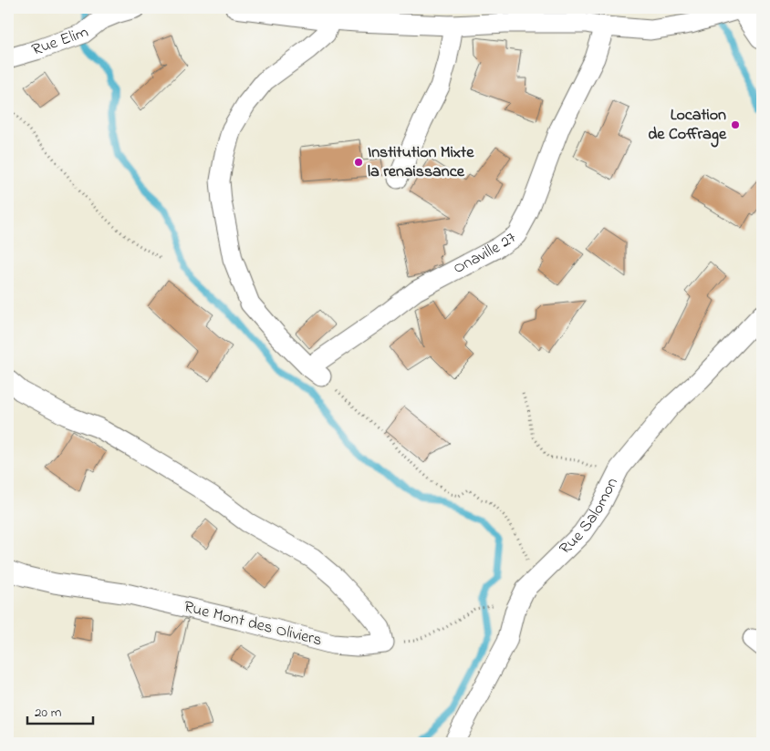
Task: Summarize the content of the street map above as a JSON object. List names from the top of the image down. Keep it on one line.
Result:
{"streets":{"street":["Rue Elim","Onaville 27","Rue Salomon","Rue Mont des Oliviers"]},"places":["Location de Coffrage","Institution Mixte la renaissance"],"scale_bar":"20 m"}
